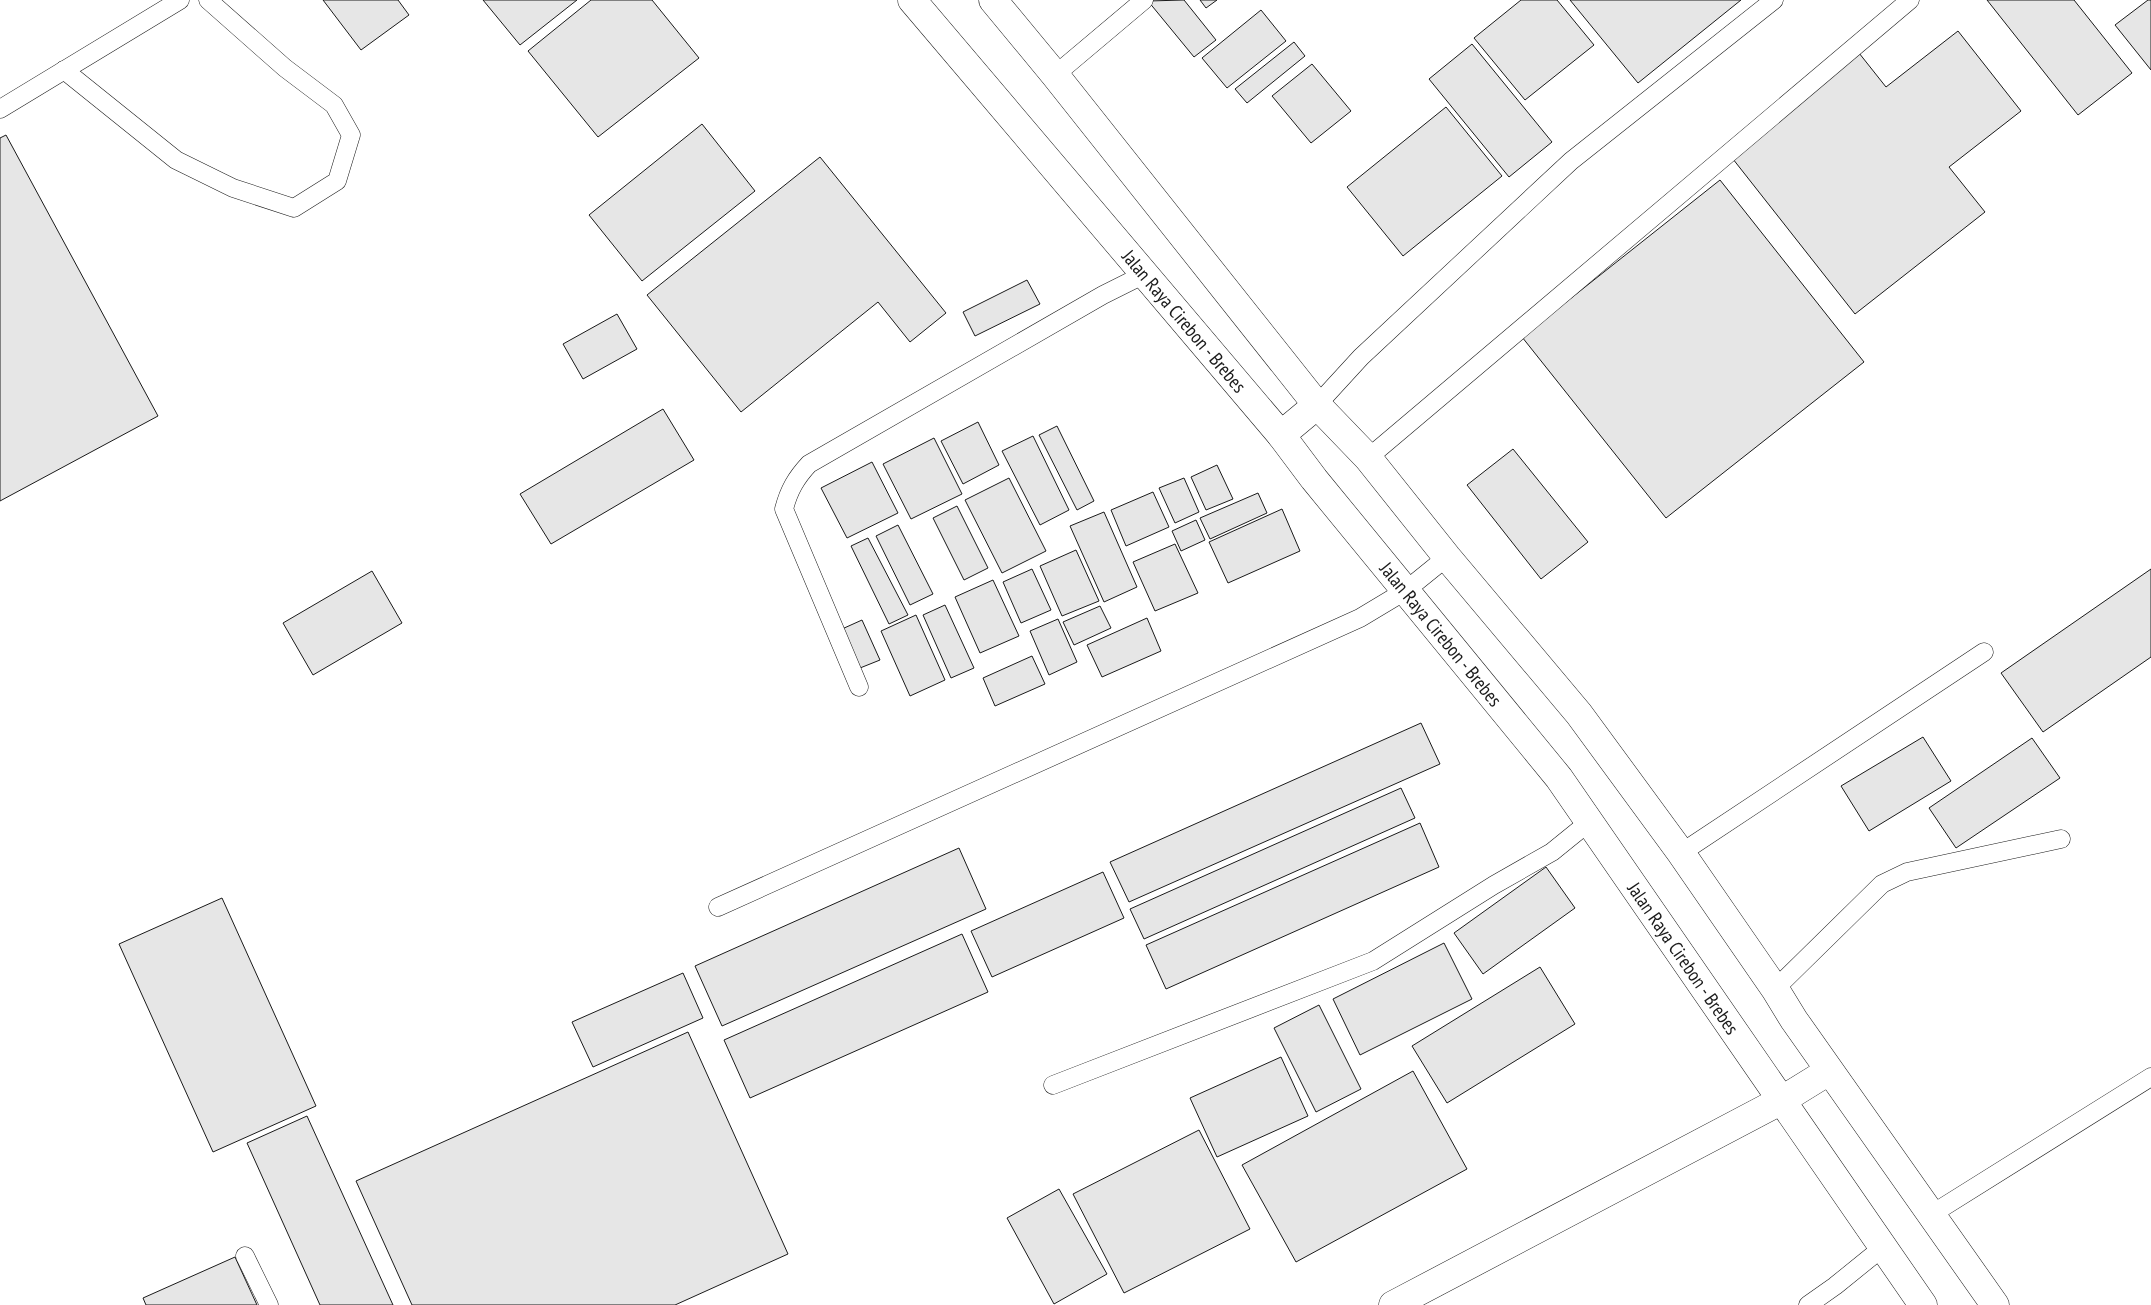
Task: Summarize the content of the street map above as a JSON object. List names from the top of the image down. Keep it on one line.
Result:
{"streets":{"main road":["Jalan Raya Cirebon - Brebes"]}}
